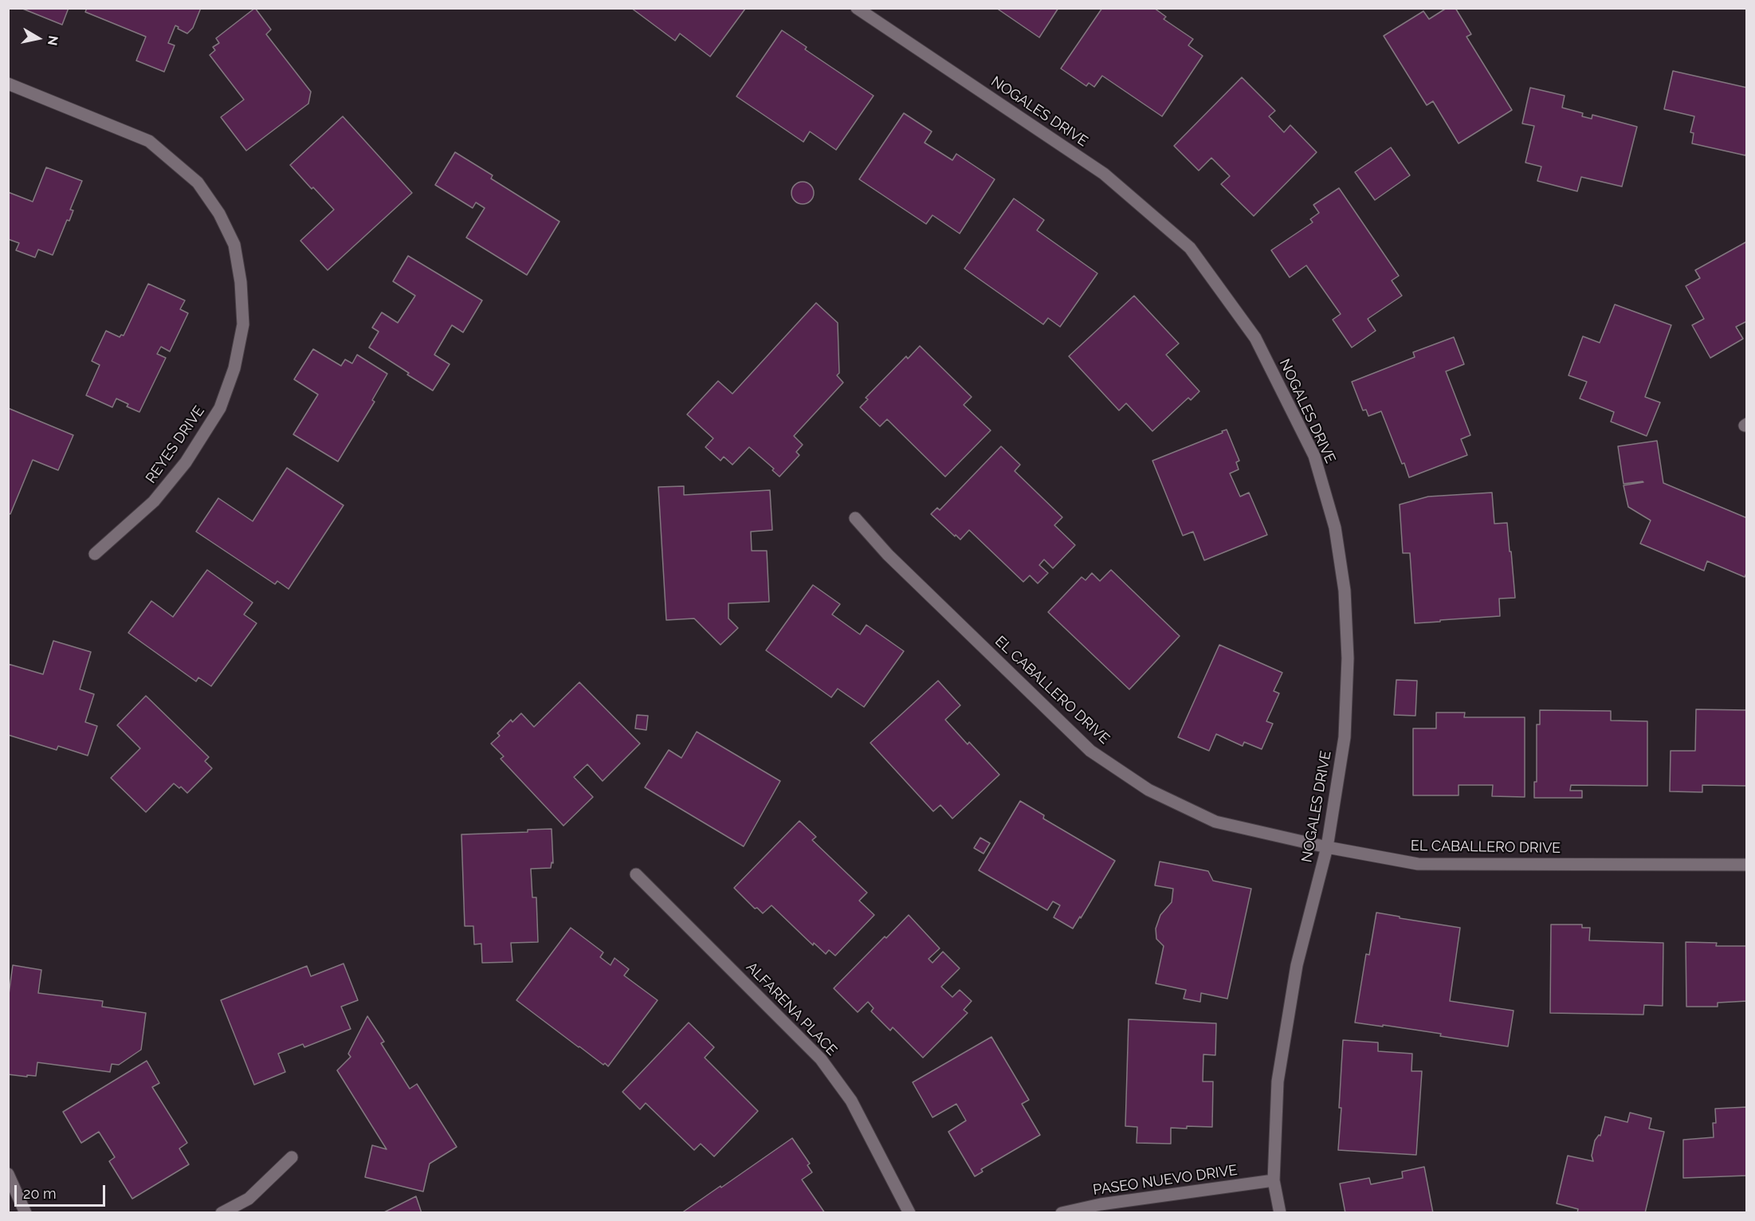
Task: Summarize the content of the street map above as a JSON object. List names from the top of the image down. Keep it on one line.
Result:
{"streets":{"street":["NOGALES DRIVE","REYES DRIVE","EL CABALLERO DRIVE","ALFARENA PLACE","PASEO NUEVO DRIVE"]},"crossings":[["NOGALES DRIVE","EL CABALLERO DRIVE"],["NOGALES DRIVE","PASEO NUEVO DRIVE"]],"scale_bar":"20 m","north":"right"}
